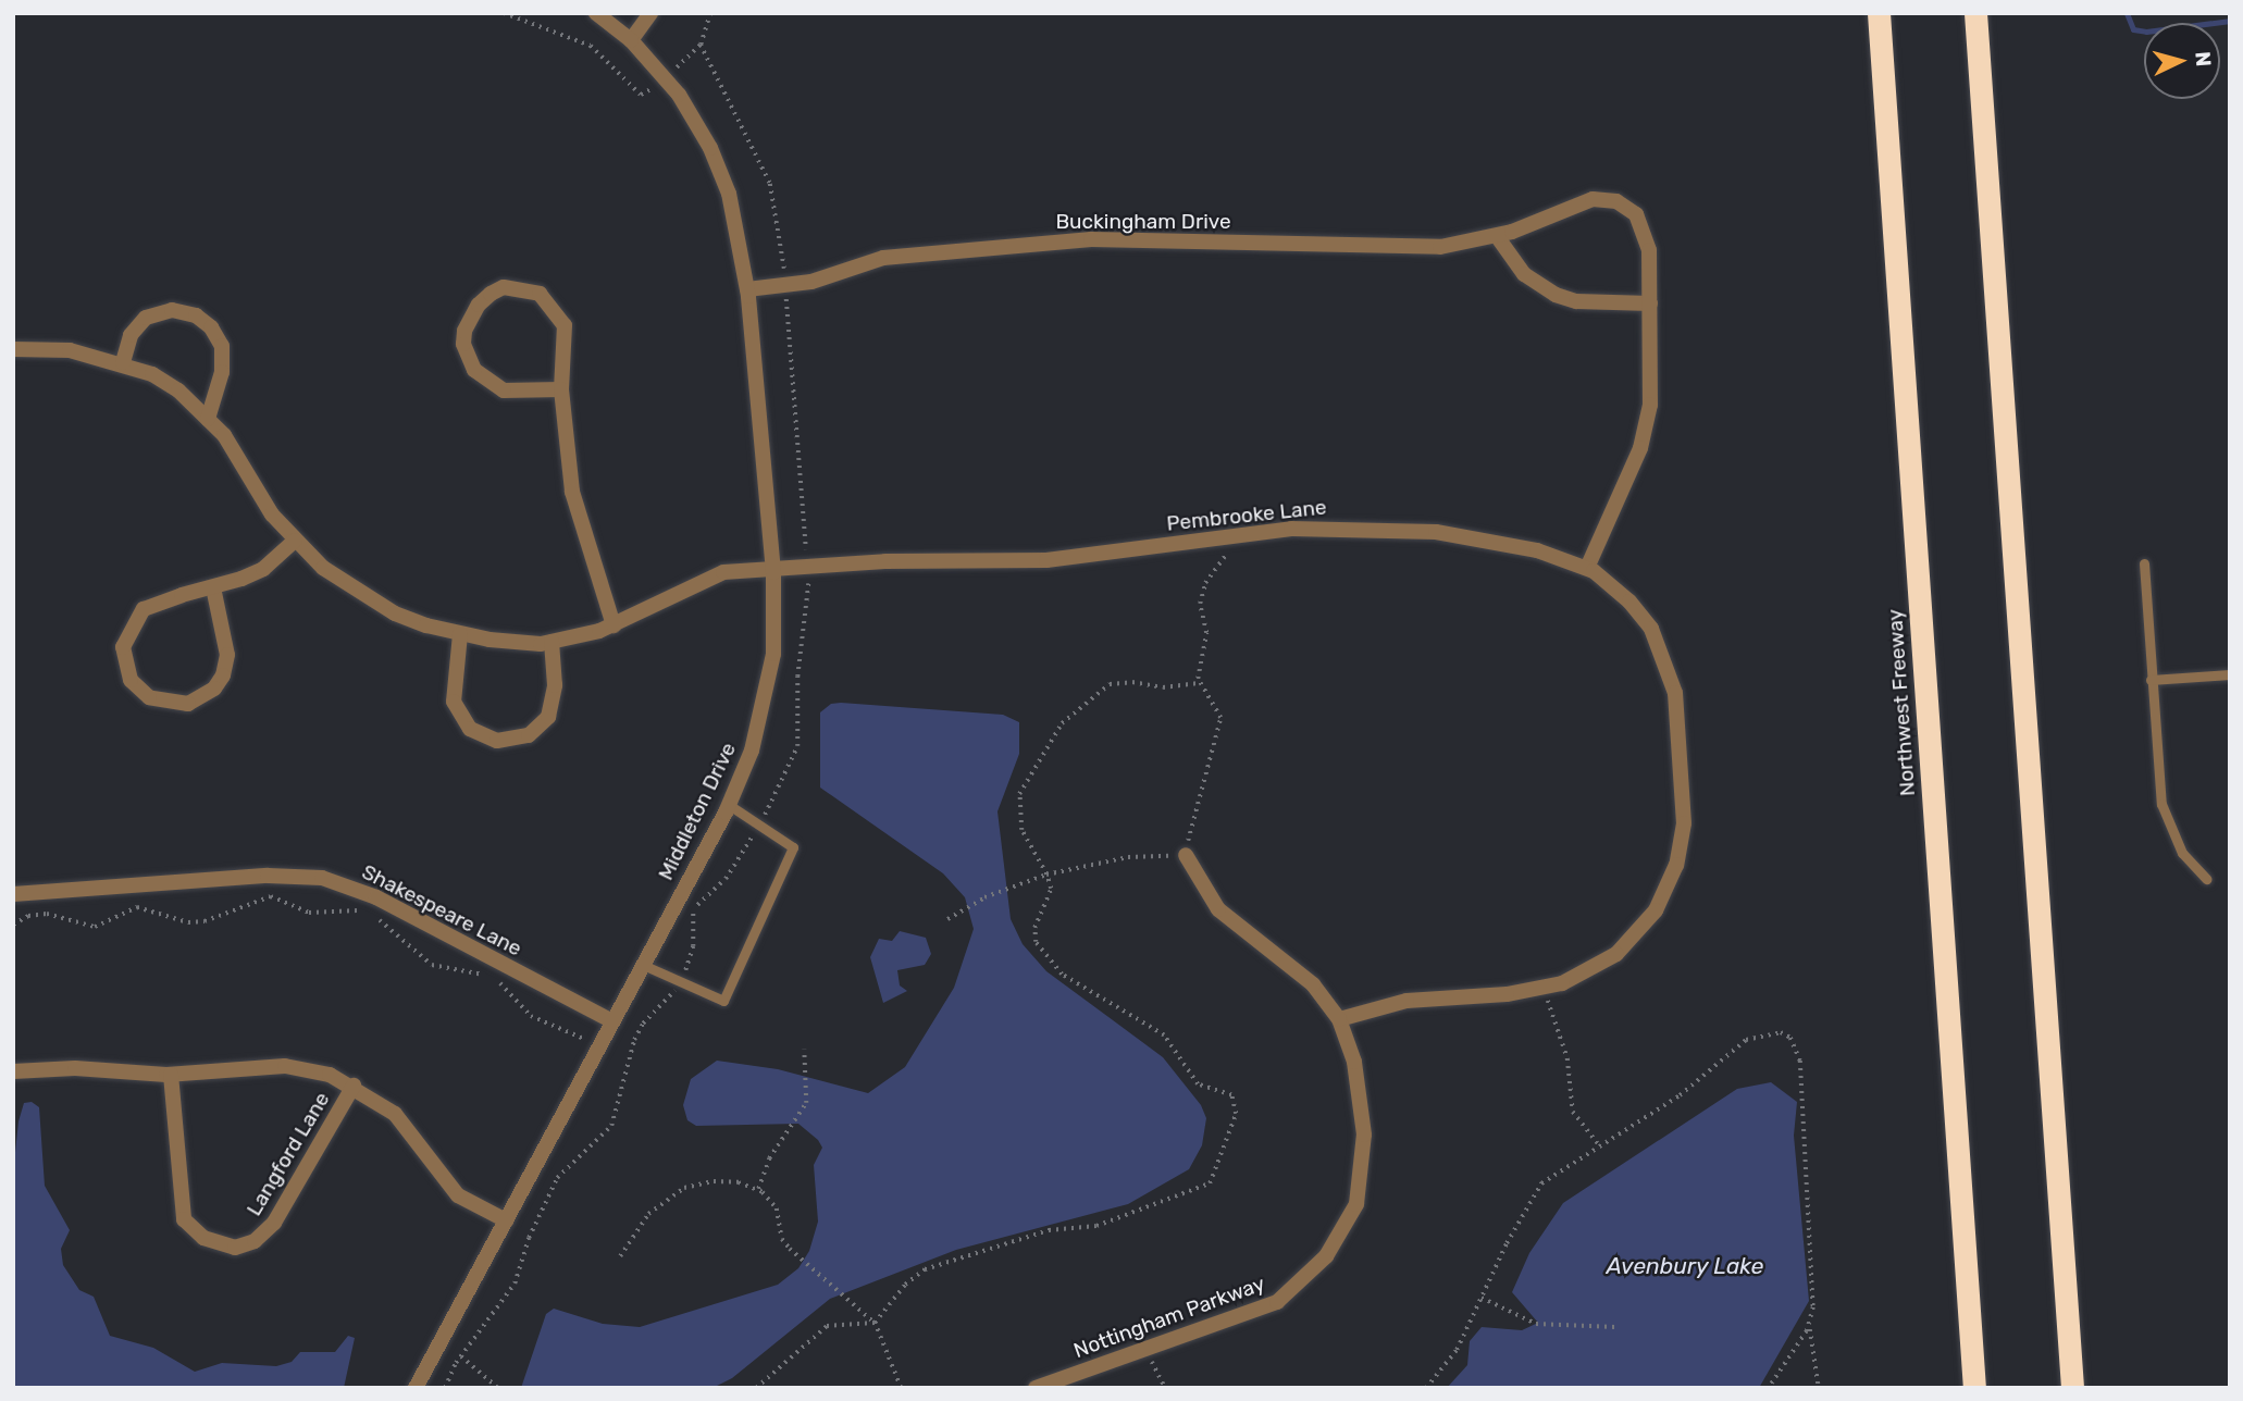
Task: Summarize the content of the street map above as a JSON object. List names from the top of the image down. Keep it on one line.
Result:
{"streets":{"highway":["Northwest Freeway"],"street":["Buckingham Drive","Pembrooke Lane","Middleton Drive","Shakespeare Lane","Langford Lane","Nottingham Parkway"]},"crossings":[["Buckingham Drive","Pembrooke Lane"],["Buckingham Drive","Middleton Drive"],["Pembrooke Lane","Middleton Drive"],["Pembrooke Lane","Nottingham Parkway"],["Middleton Drive","Shakespeare Lane"],["Middleton Drive","Langford Lane"]],"water":["Avenbury Lake"],"north":"right"}
